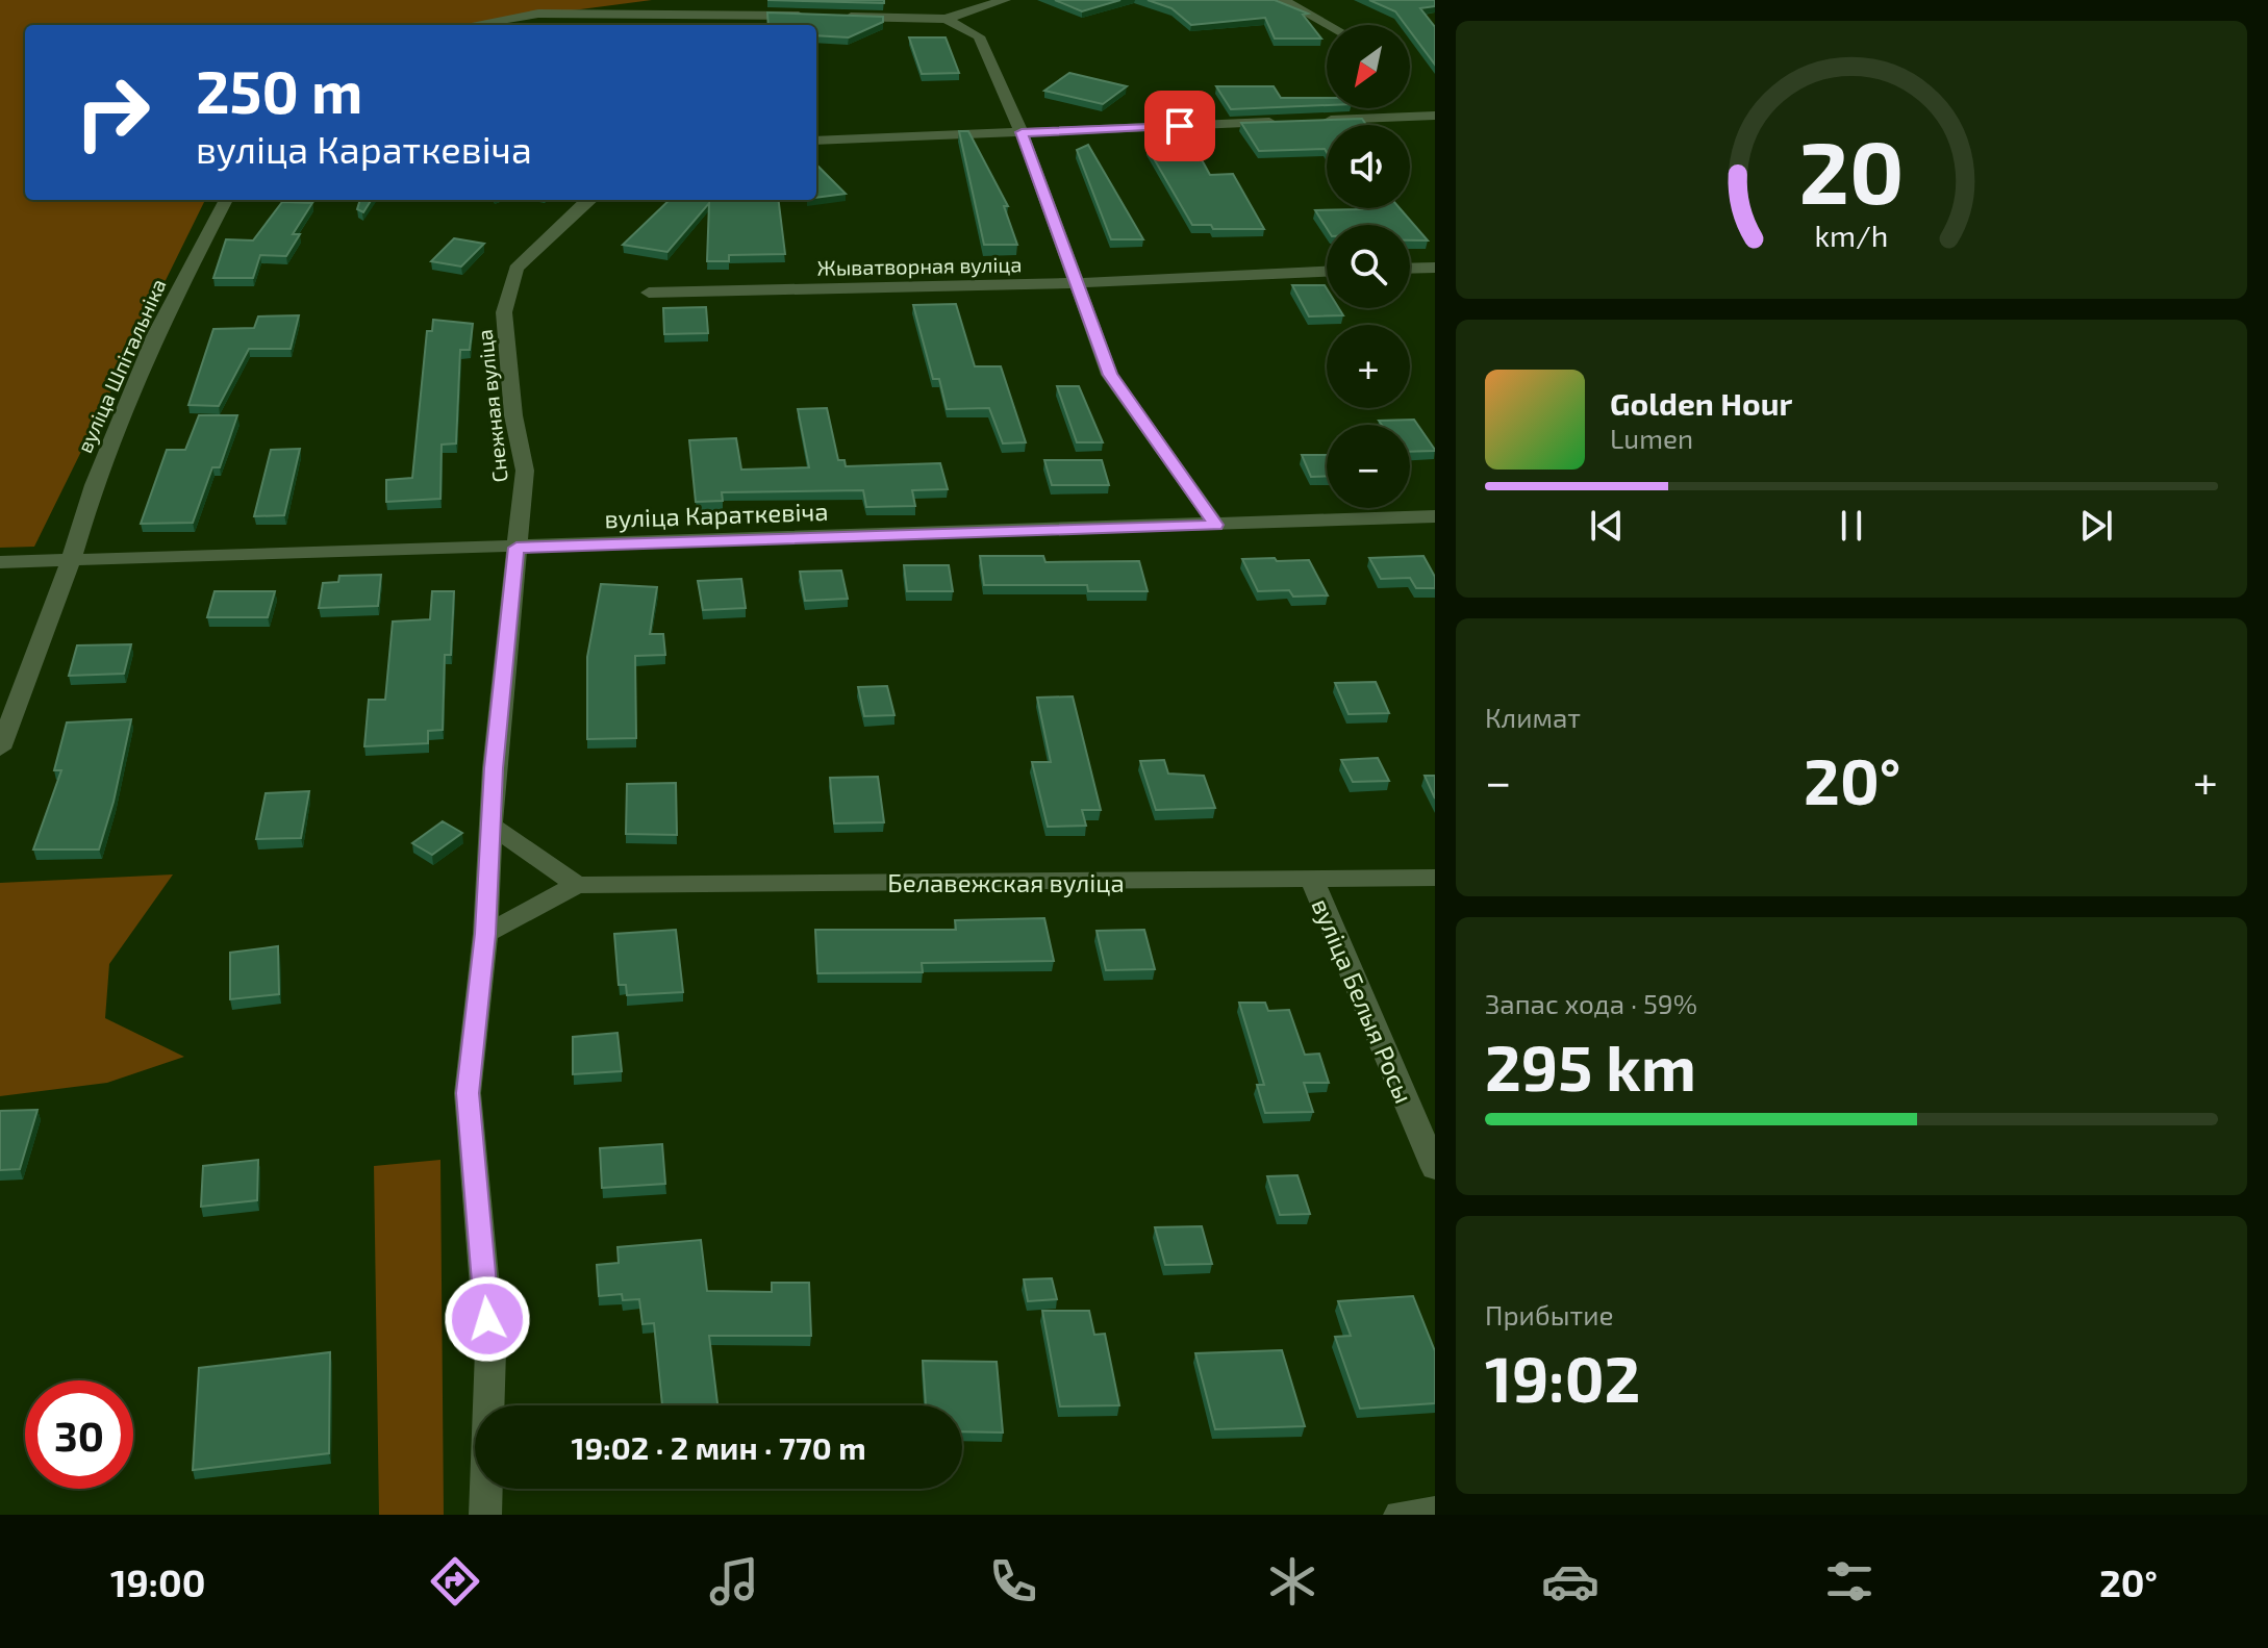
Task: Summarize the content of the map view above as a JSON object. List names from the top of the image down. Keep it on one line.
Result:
{"streets":{"street":["Жыватворная вуліца","вуліца Шпітальніка","Снежная вуліца","вуліца Караткевіча","Белавежская вуліца","вуліца Белыя Росы"]},"crossings":[["вуліца Шпітальніка","вуліца Караткевіча"],["Снежная вуліца","вуліца Караткевіча"],["Снежная вуліца","Белавежская вуліца"],["Белавежская вуліца","вуліца Белыя Росы"]],"north":"bottom left","page":{"map_buttons":["+","−"],"turn":["250 m","вуліца Караткевіча"],"song":["Golden Hour","Lumen"],"tile":["Климат",["Запас хода · 59%","295 km"],["Прибытие","19:02"]],"heat":["−","20°","+"],"limit":"30","trip":"19:02 · 2 мин · 770 m","tabs":["19:00","20°"],"gauge":["20","km/h"]}}
